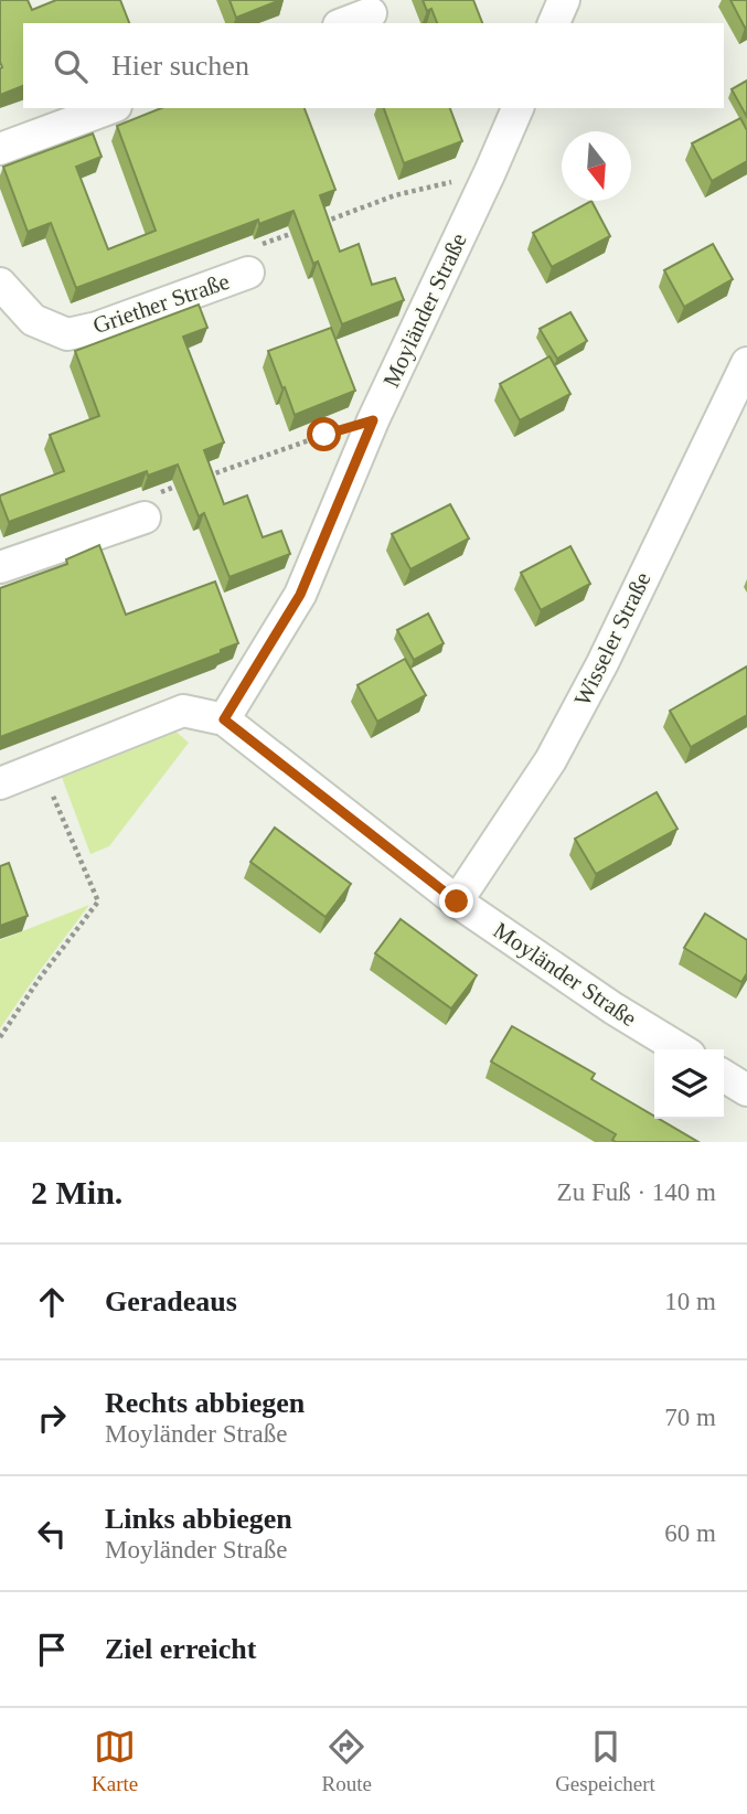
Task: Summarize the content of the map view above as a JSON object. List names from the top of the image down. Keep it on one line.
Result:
{"streets":{"street":["Griether Straße","Moyländer Straße","Wisseler Straße"]},"crossings":[["Moyländer Straße","Wisseler Straße"]],"north":"bottom","page":{"search":"Hier suchen","heading":["2 Min.","Zu Fuß · 140 m"],"list":[["Geradeaus","10 m"],["Rechts abbiegen","Moyländer Straße","70 m"],["Links abbiegen","Moyländer Straße","60 m"],"Ziel erreicht"],"nav":["Karte","Route","Gespeichert"]}}
